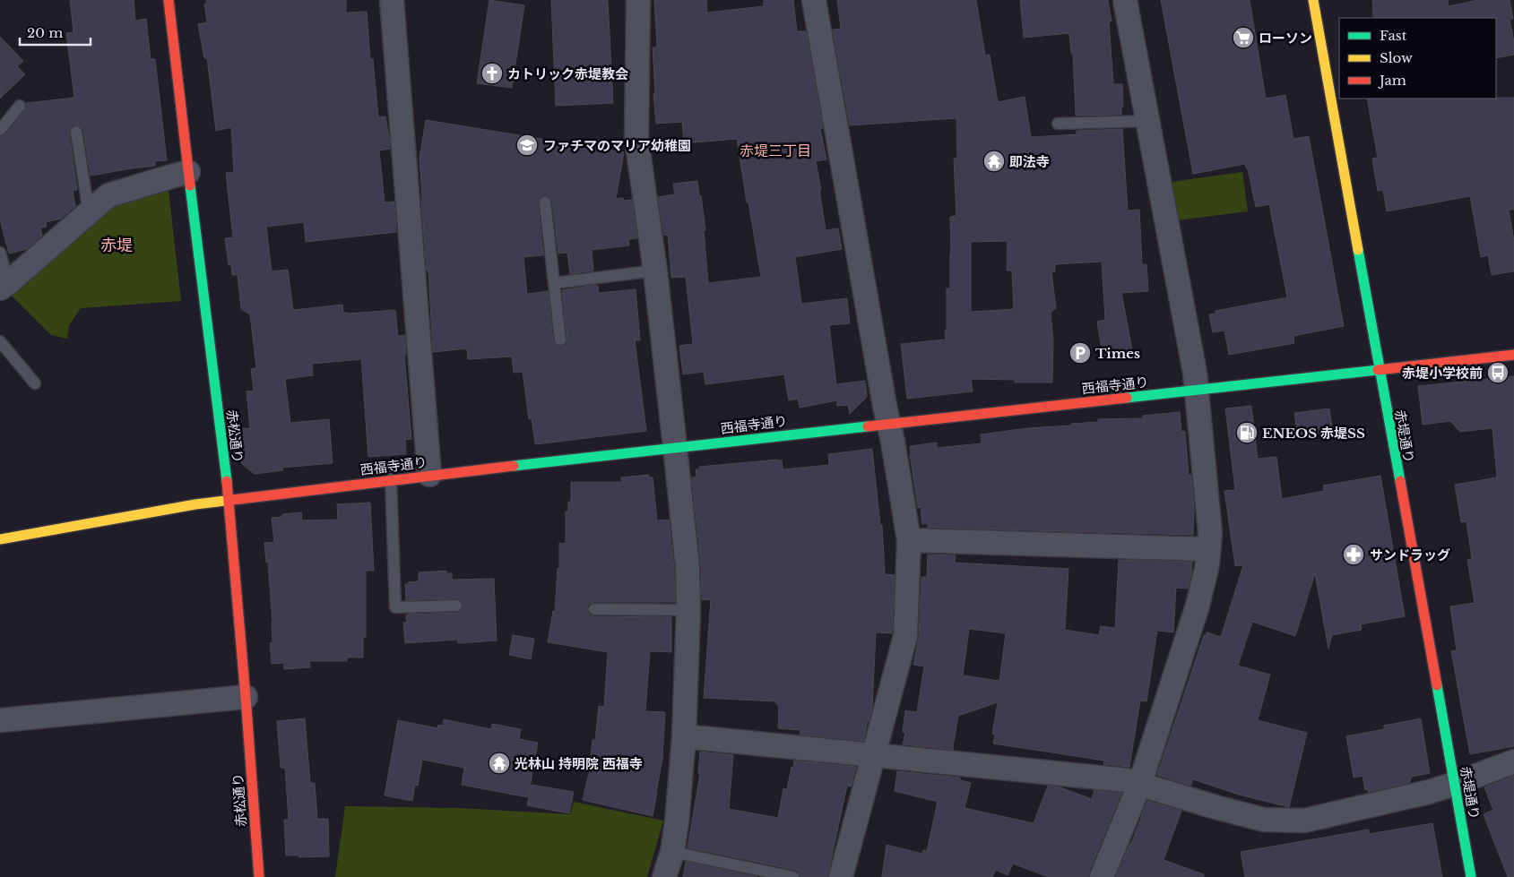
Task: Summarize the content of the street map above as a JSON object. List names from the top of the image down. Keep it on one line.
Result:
{"streets":{"street":["西福寺通り","赤松通り","赤堤通り"]},"crossings":[["西福寺通り","赤松通り"],["西福寺通り","赤堤通り"]],"districts":["赤堤三丁目","赤堤"],"places":{"supermarket":["ローソン"],"church":["カトリック赤堤教会"],"school or university":["ファチマのマリア幼稚園"],"temple":["即法寺","光林山 持明院 西福寺"],"parking":["Times"],"bus stop":["赤堤小学校前"],"fuel station":["ENEOS 赤堤SS"],"pharmacy":["サンドラッグ"]},"legend":["Fast","Slow","Jam"],"scale_bar":"20 m"}
